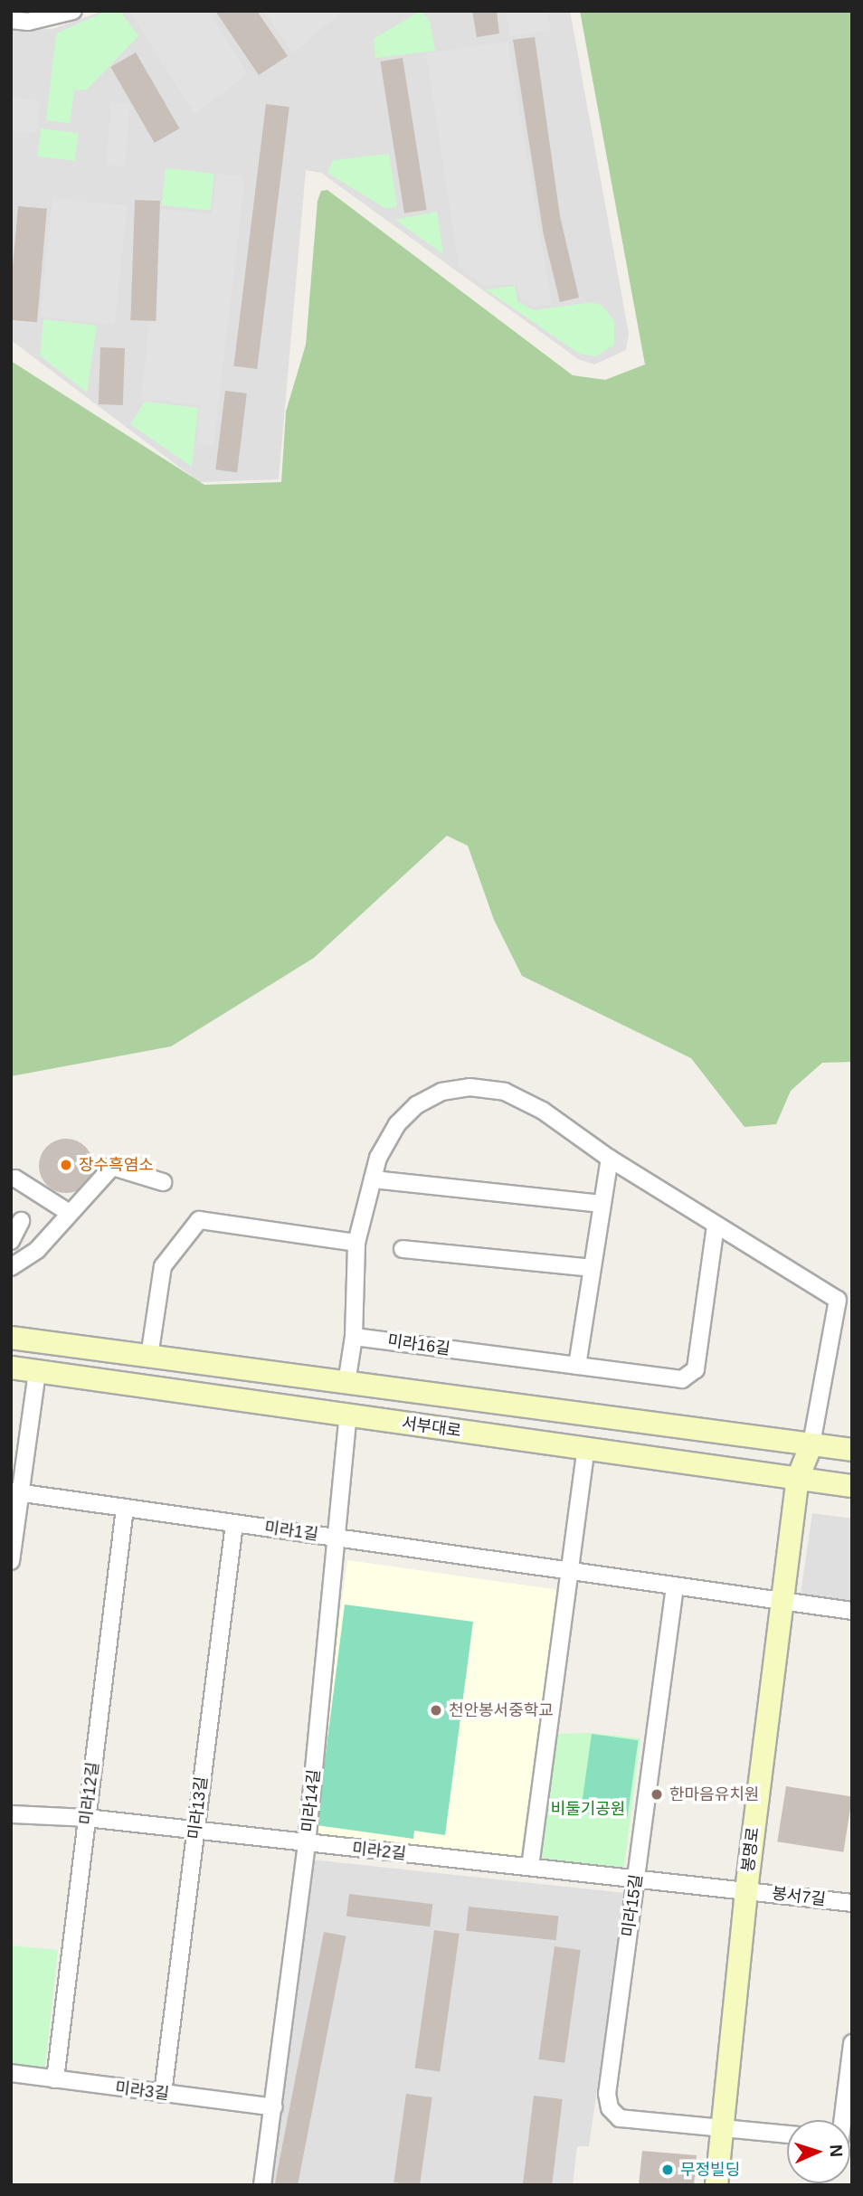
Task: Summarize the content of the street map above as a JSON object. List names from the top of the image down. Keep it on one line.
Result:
{"streets":{"main road":["서부대로","봉명로"],"street":["미라16길","미라1길","미라12길","미라14길","미라13길","미라2길","봉서7길","미라15길","미라3길"]},"crossings":[["서부대로","미라14길"],["서부대로","봉명로"],["미라1길","미라12길"],["미라1길","미라14길"],["미라1길","미라13길"],["미라1길","봉명로"],["미라1길","미라15길"],["미라12길","미라2길"],["미라12길","미라3길"],["미라14길","미라2길"],["미라14길","미라3길"],["미라13길","미라2길"],["미라13길","미라3길"],["봉명로","미라2길"],["봉명로","봉서7길"],["봉명로","미라15길"],["미라2길","봉서7길"],["미라2길","미라15길"]],"parks":["비둘기공원"],"places":["장수흑염소","천안봉서중학교","한마음유치원","무정빌딩"],"north":"right"}
